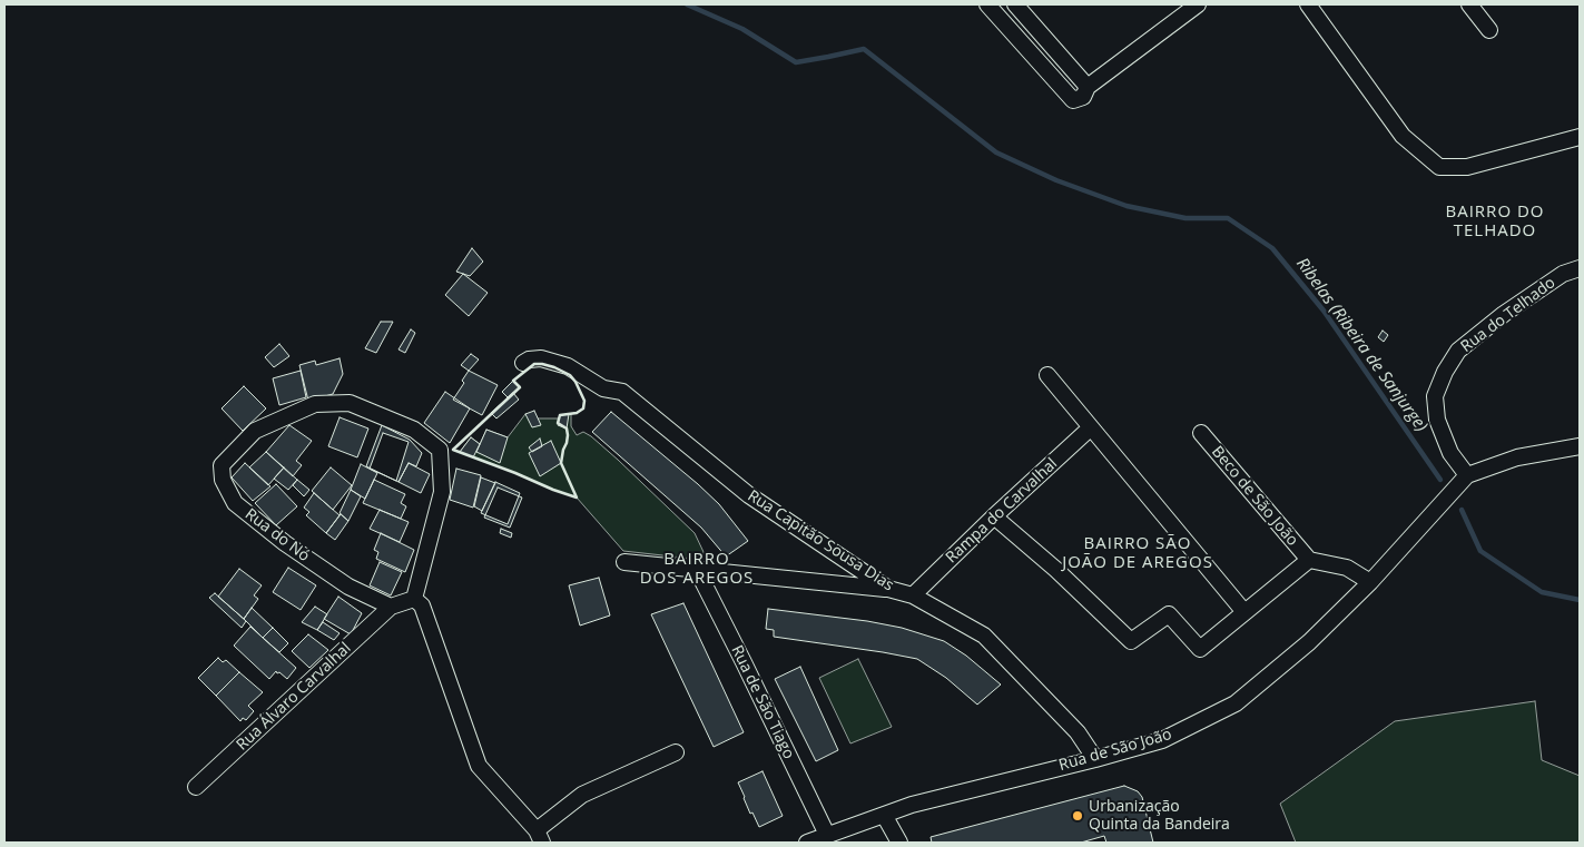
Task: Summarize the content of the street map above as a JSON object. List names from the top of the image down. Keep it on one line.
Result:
{"streets":{"street":["Rua do Telhado","Beco de São João","Rampa do Carvalhal","Rua do Nó","Rua Capitão Sousa Dias","Rua Álvaro Carvalhal","Rua de São Tiago","Rua de São João"]},"crossings":[["Rua do Telhado","Rua de São João"],["Rampa do Carvalhal","Rua Capitão Sousa Dias"],["Rua do Nó","Rua Álvaro Carvalhal"],["Rua Capitão Sousa Dias","Rua de São João"],["Rua de São Tiago","Rua de São João"]],"districts":["BAIRRO DO TELHADO","BAIRRO SÃO JOÃO DE AREGOS","BAIRRO DOS AREGOS"],"water":["Ribelas (Ribeira de Sanjurge)"],"places":["Urbanização Quinta da Bandeira"]}
